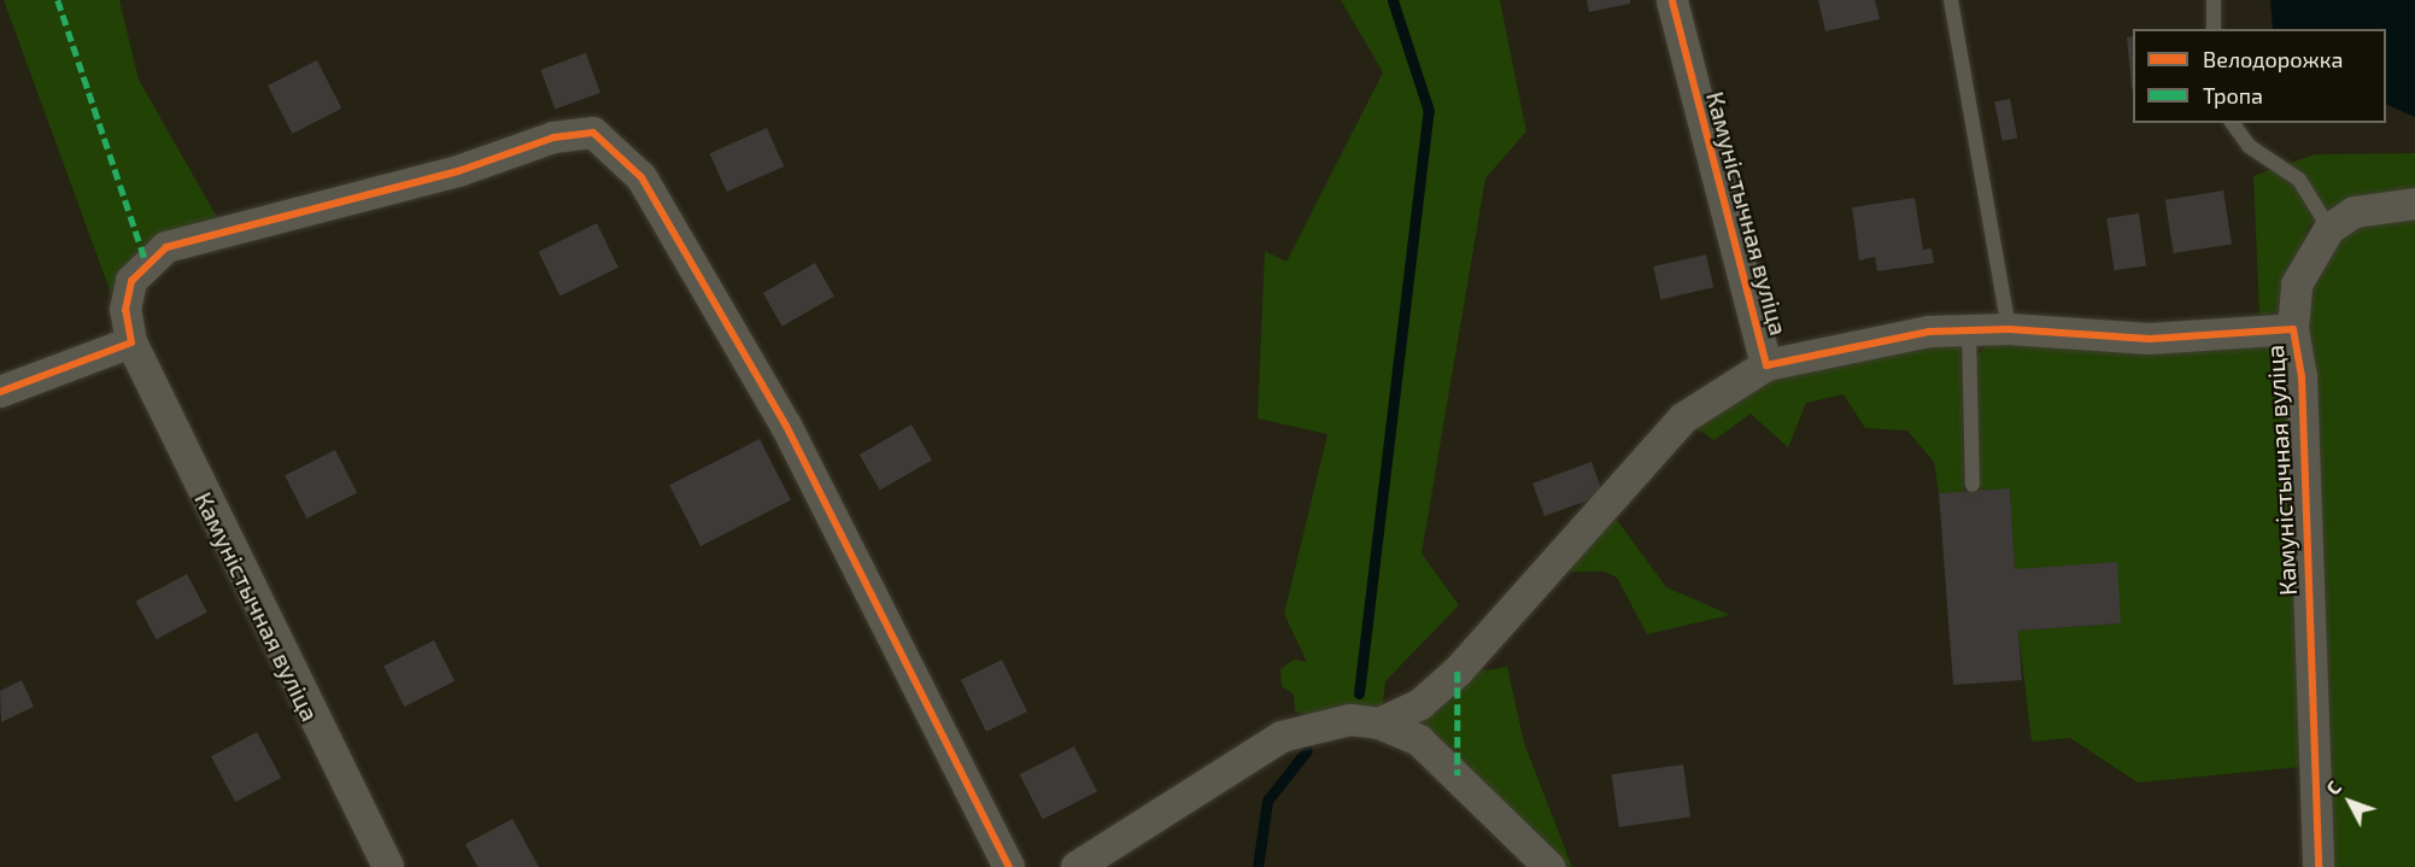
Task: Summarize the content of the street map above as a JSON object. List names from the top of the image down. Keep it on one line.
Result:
{"streets":{"street":["Камуністычная вуліца"]},"legend":["Велодорожка","Тропа"],"north":"top left"}
